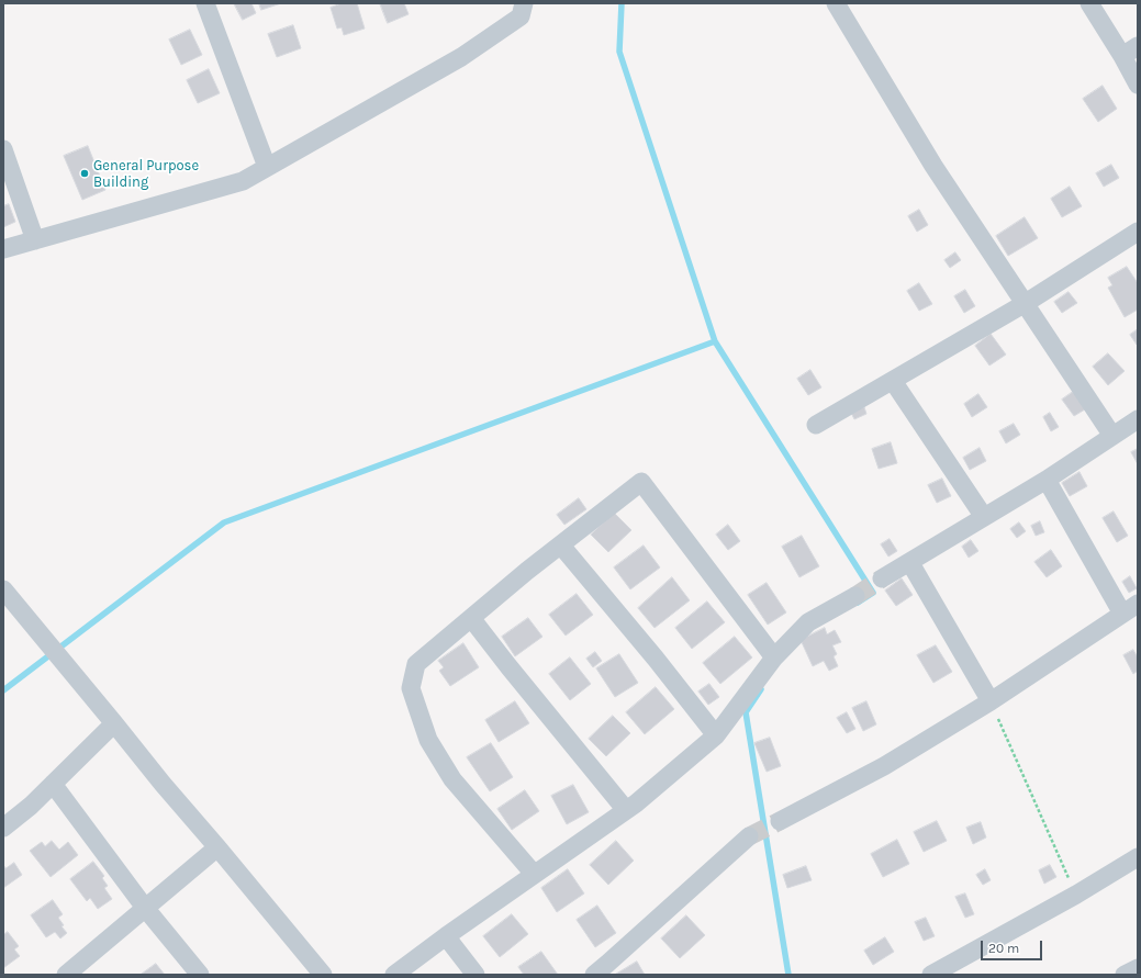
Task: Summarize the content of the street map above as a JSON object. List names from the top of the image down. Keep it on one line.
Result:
{"places":["General Purpose Building"],"scale_bar":"20 m"}
